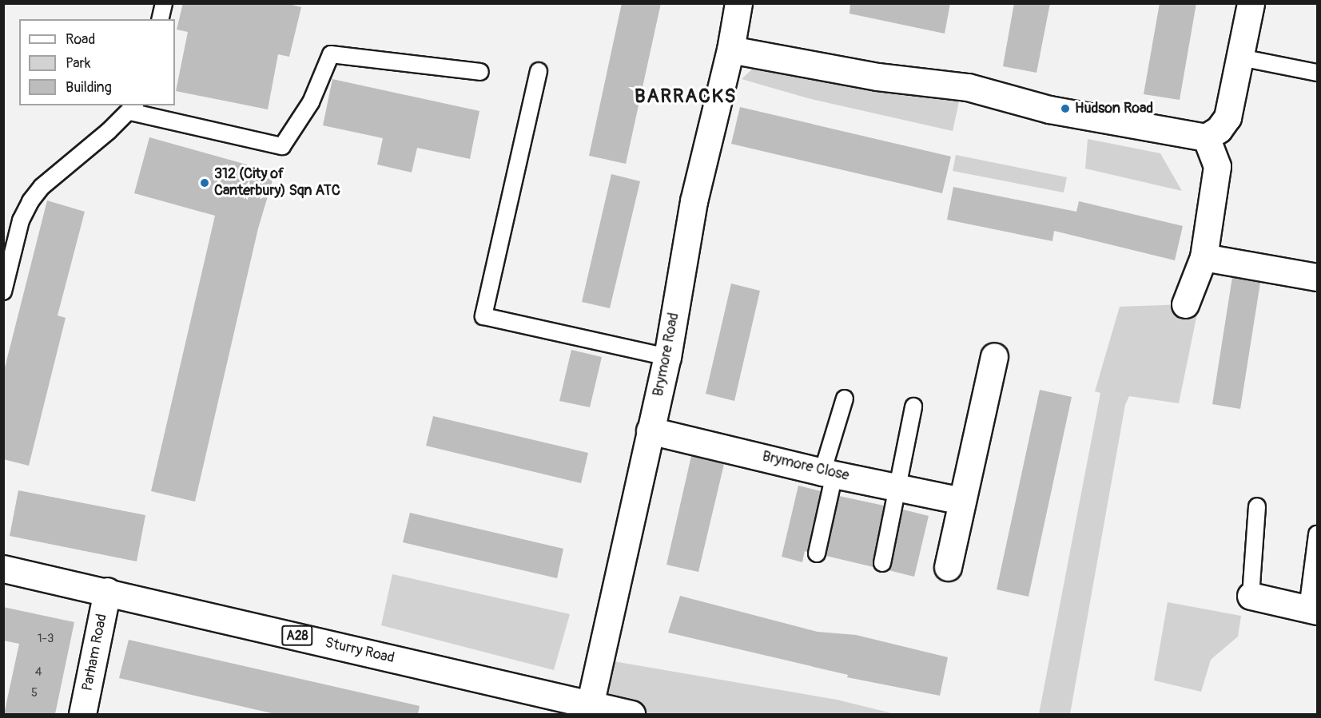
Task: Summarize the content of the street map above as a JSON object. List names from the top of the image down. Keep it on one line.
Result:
{"streets":{"main road":["Brymore Road","Brymore Close","A28","Sturry Road","Parham Road"]},"crossings":[["Brymore Road","Brymore Close"],["Brymore Road","Sturry Road"],["Sturry Road","Parham Road"]],"districts":["BARRACKS"],"places":["Hudson Road","312 (City of Canterbury) Sqn ATC"],"house_numbers":["1-3","4","5"],"legend":["Road","Park","Building"]}
